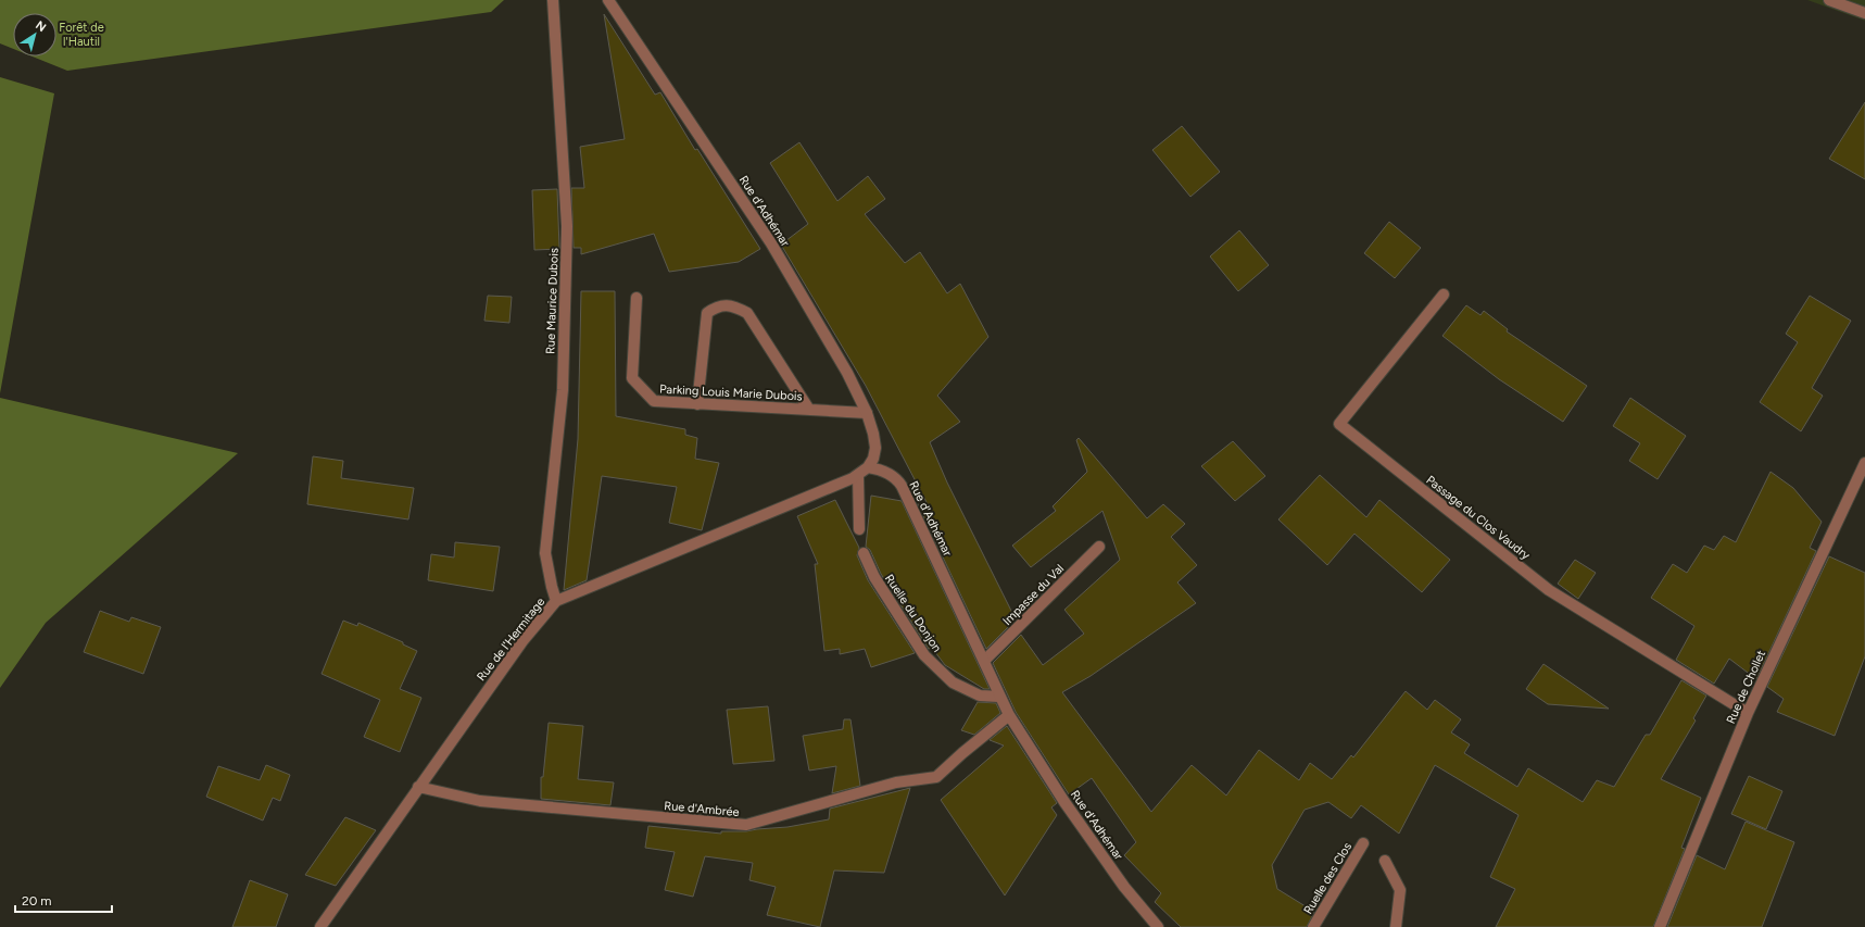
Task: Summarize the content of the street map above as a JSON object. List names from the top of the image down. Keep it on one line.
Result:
{"streets":{"street":["Rue d'Adhémar","Rue Maurice Dubois","Parking Louis Marie Dubois","Passage du Clos Vaudry","Impasse du Val","Ruelle du Donjon","Rue de l'Hermitage","Rue de Chollet","Rue d'Ambrée","Ruelle des Clos"]},"crossings":[["Rue d'Adhémar","Parking Louis Marie Dubois"],["Rue d'Adhémar","Impasse du Val"],["Rue d'Adhémar","Ruelle du Donjon"],["Rue d'Adhémar","Rue de l'Hermitage"],["Rue d'Adhémar","Rue d'Ambrée"],["Rue Maurice Dubois","Rue de l'Hermitage"],["Passage du Clos Vaudry","Rue de Chollet"],["Rue de l'Hermitage","Rue d'Ambrée"]],"parks":["Forêt de l'Hautil"],"scale_bar":"20 m","north":"top right"}
